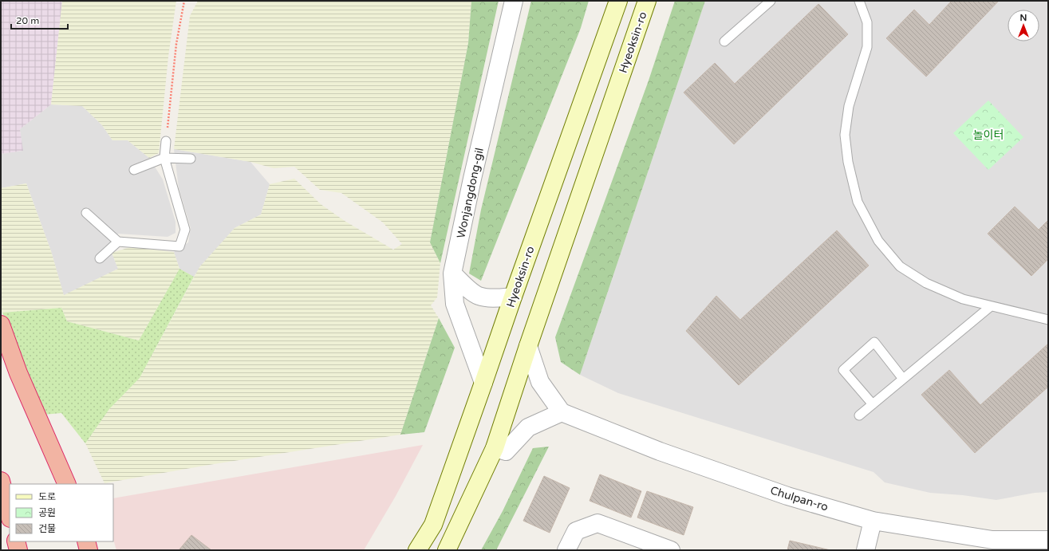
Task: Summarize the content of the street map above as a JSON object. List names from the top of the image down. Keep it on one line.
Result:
{"streets":{"main road":["Hyeoksin-ro"],"street":["Wonjangdong-gil","Chulpan-ro"]},"crossings":[["Hyeoksin-ro","Wonjangdong-gil"]],"parks":["놀이터"],"legend":["도로","공원","건물"],"scale_bar":"20 m","north":"top"}
